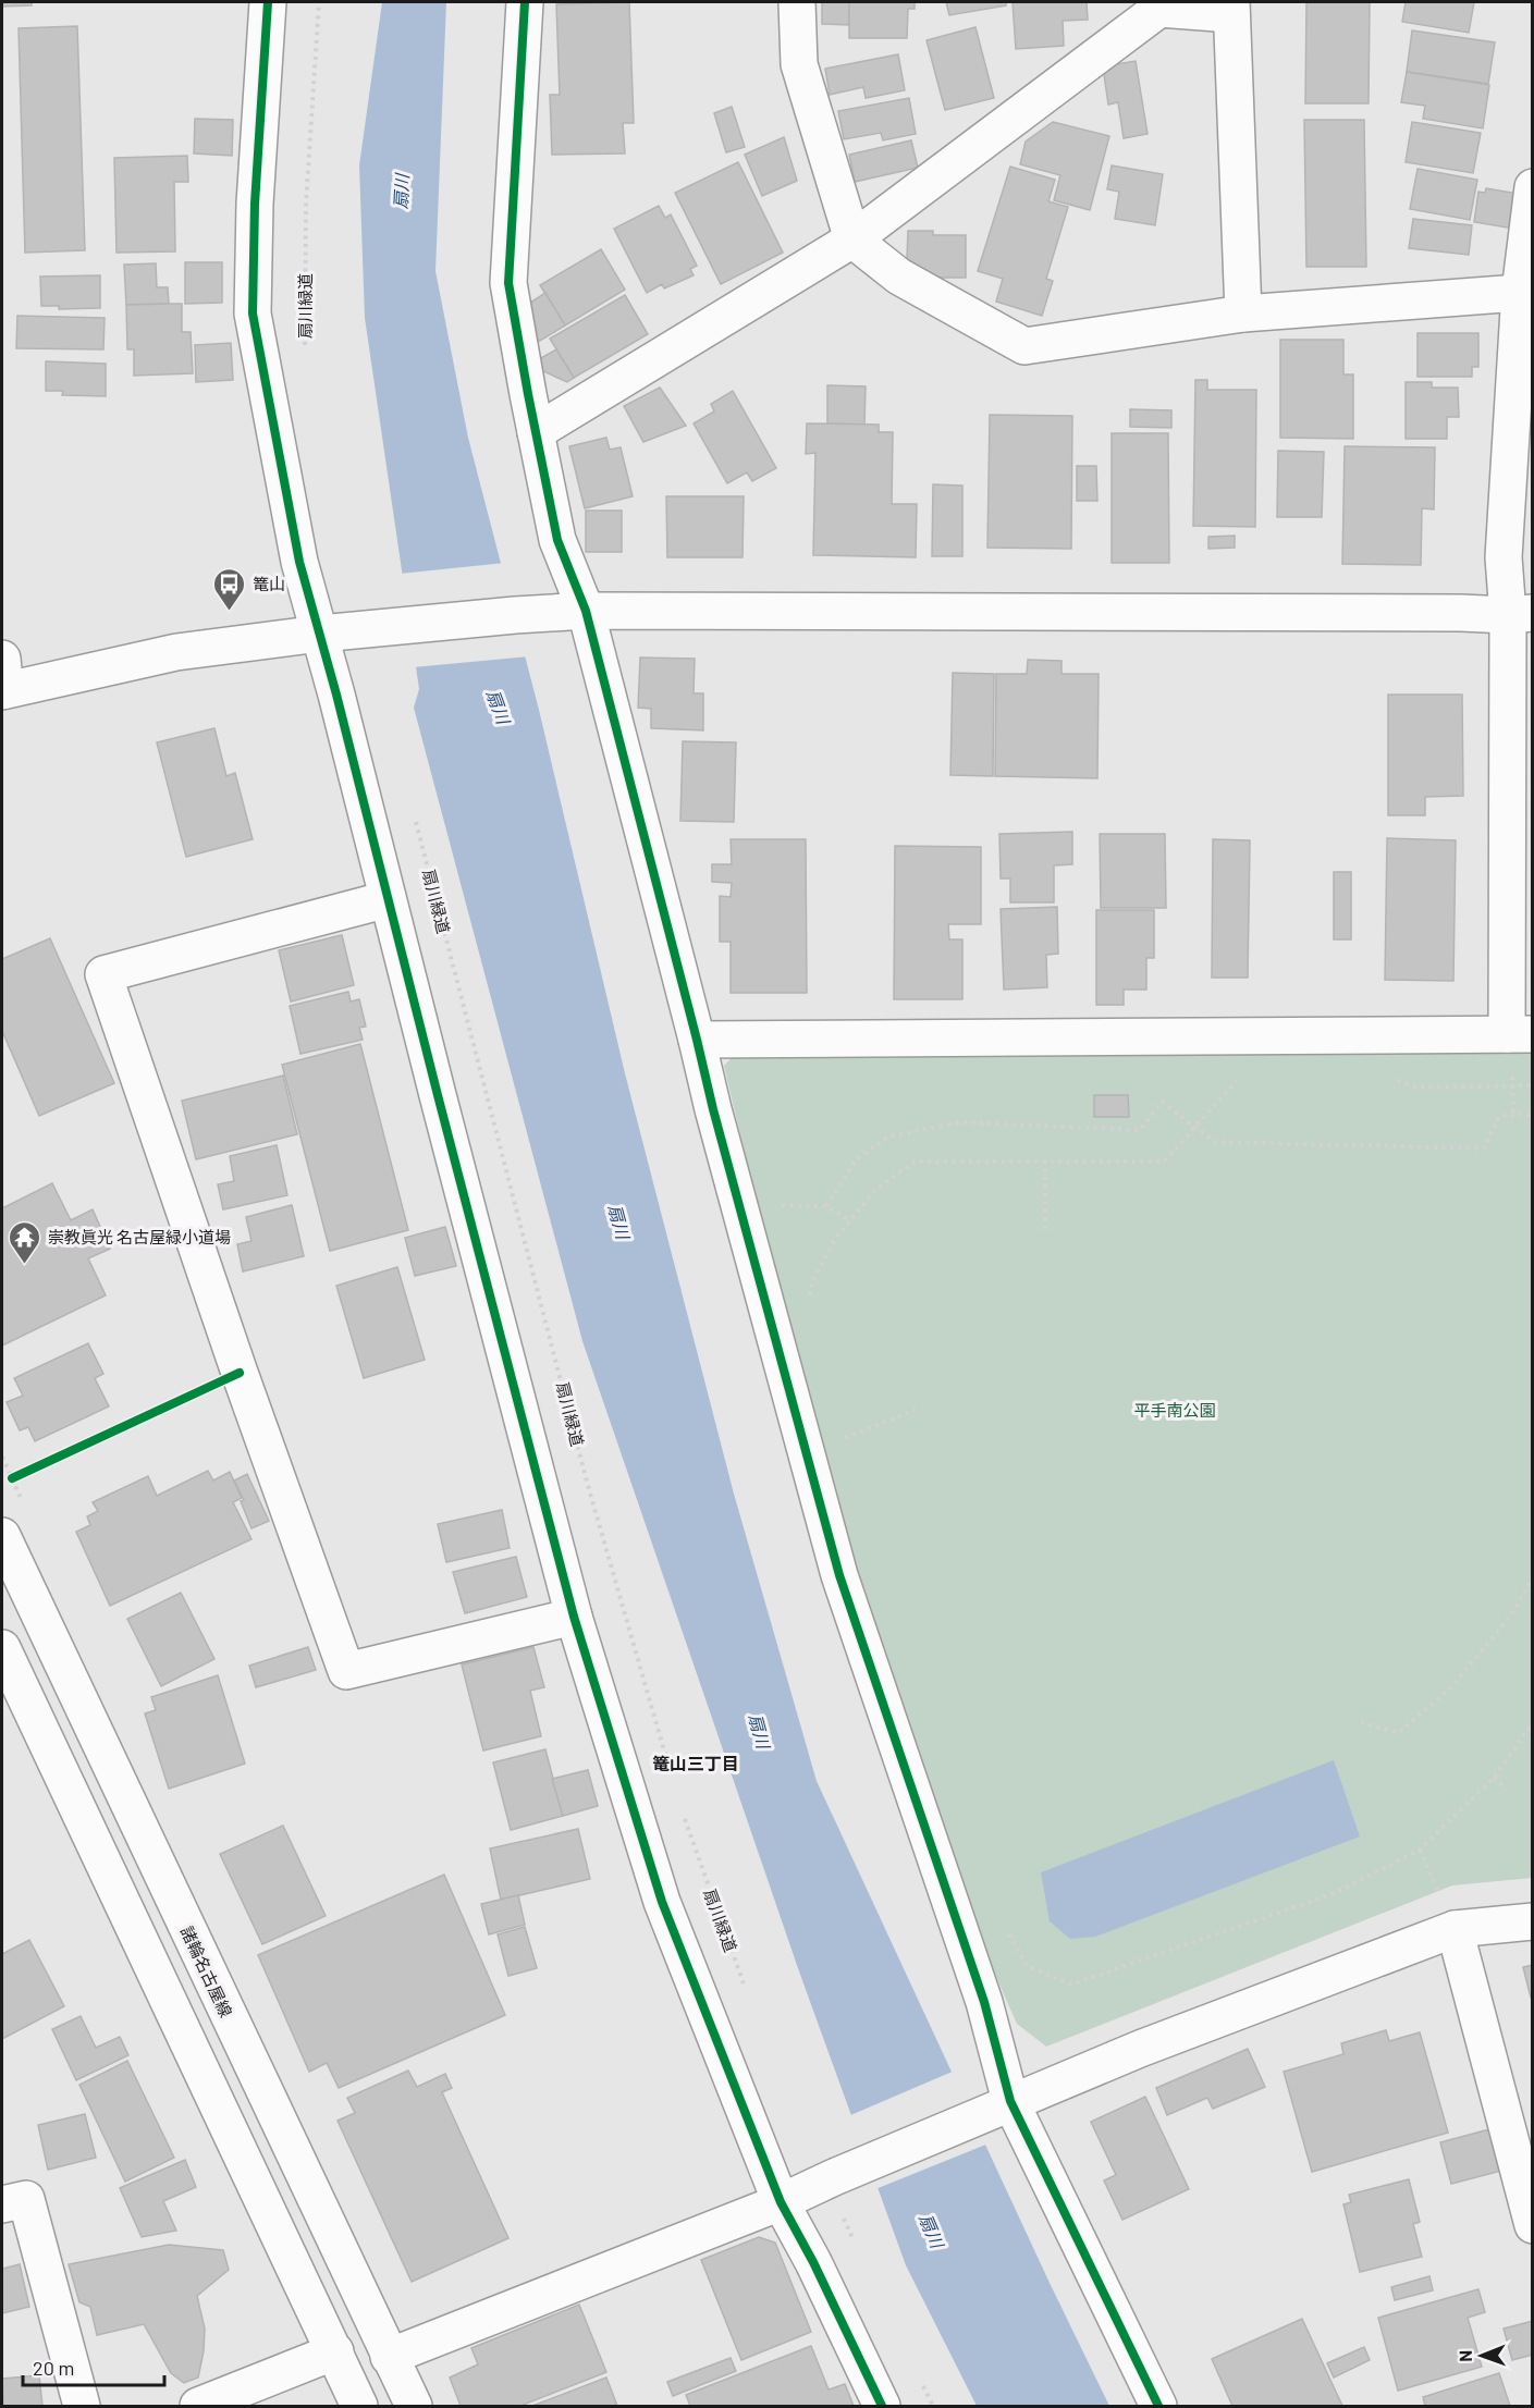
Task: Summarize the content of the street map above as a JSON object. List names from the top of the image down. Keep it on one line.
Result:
{"streets":{"street":["諸輪名古屋線"],"path":["扇川緑道"]},"districts":["篭山三丁目"],"water":["扇川"],"parks":["平手南公園"],"places":{"bus stop":["篭山"],"temple":["崇教眞光 名古屋緑小道場"]},"scale_bar":"20 m","north":"left"}
